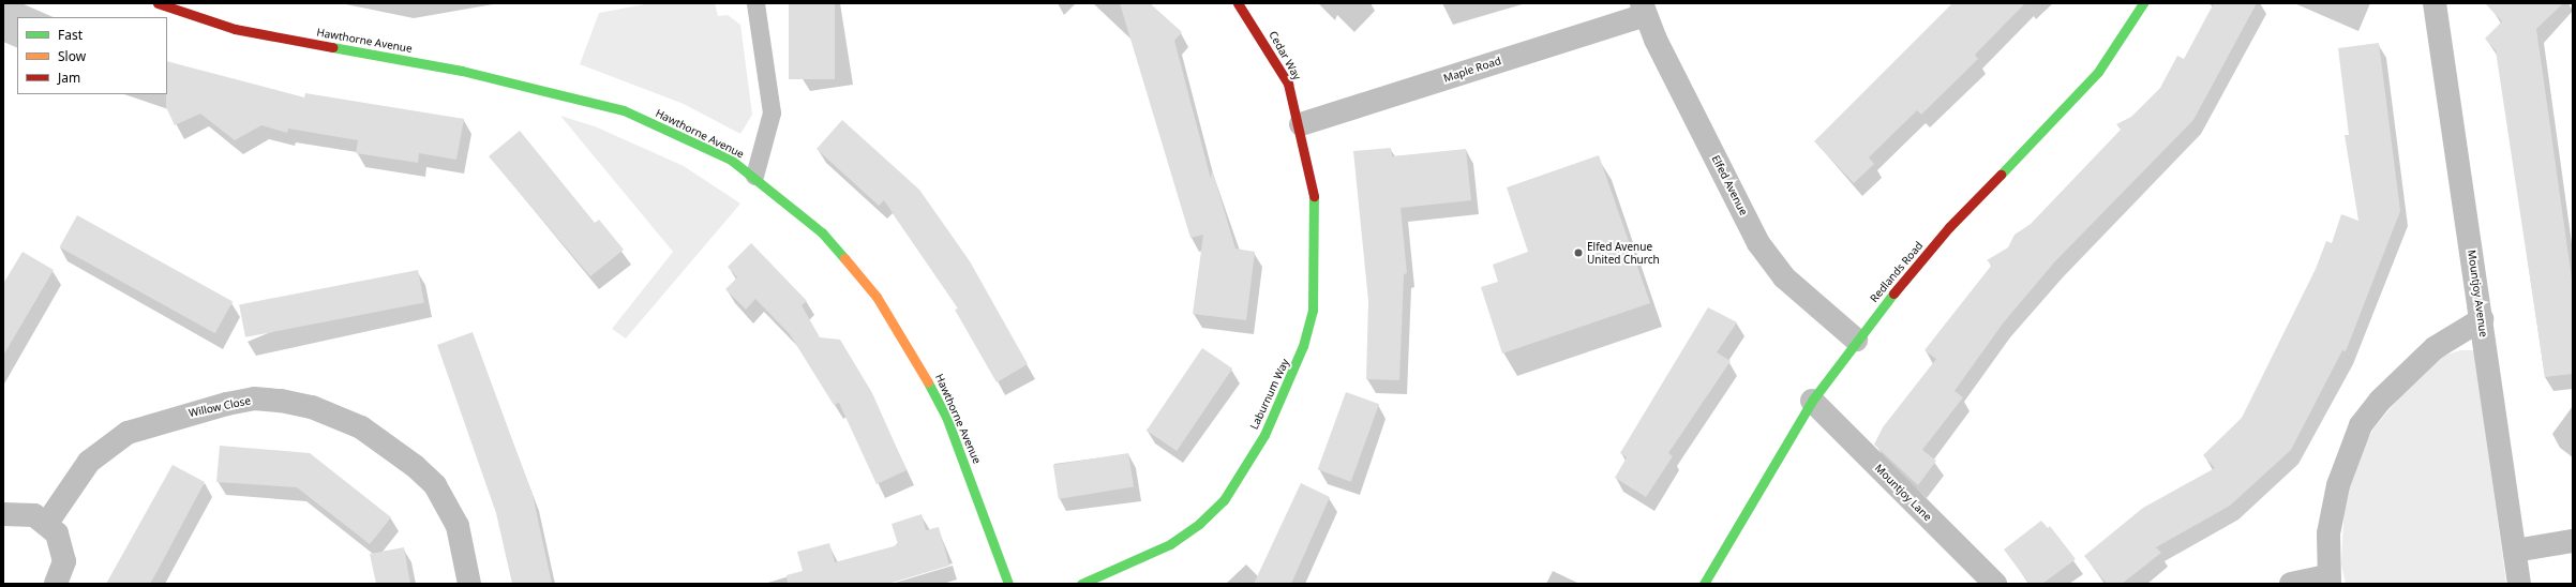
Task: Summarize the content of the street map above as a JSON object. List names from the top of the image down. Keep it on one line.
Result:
{"streets":{"street":["Hawthorne Avenue","Cedar Way","Maple Road","Elfed Avenue","Redlands Road","Mountjoy Avenue","Laburnum Way","Willow Close","Mountjoy Lane"]},"crossings":[["Cedar Way","Maple Road"],["Cedar Way","Laburnum Way"],["Maple Road","Elfed Avenue"],["Maple Road","Laburnum Way"],["Elfed Avenue","Redlands Road"],["Redlands Road","Mountjoy Lane"]],"places":["Elfed Avenue United Church"],"legend":["Fast","Slow","Jam"]}
